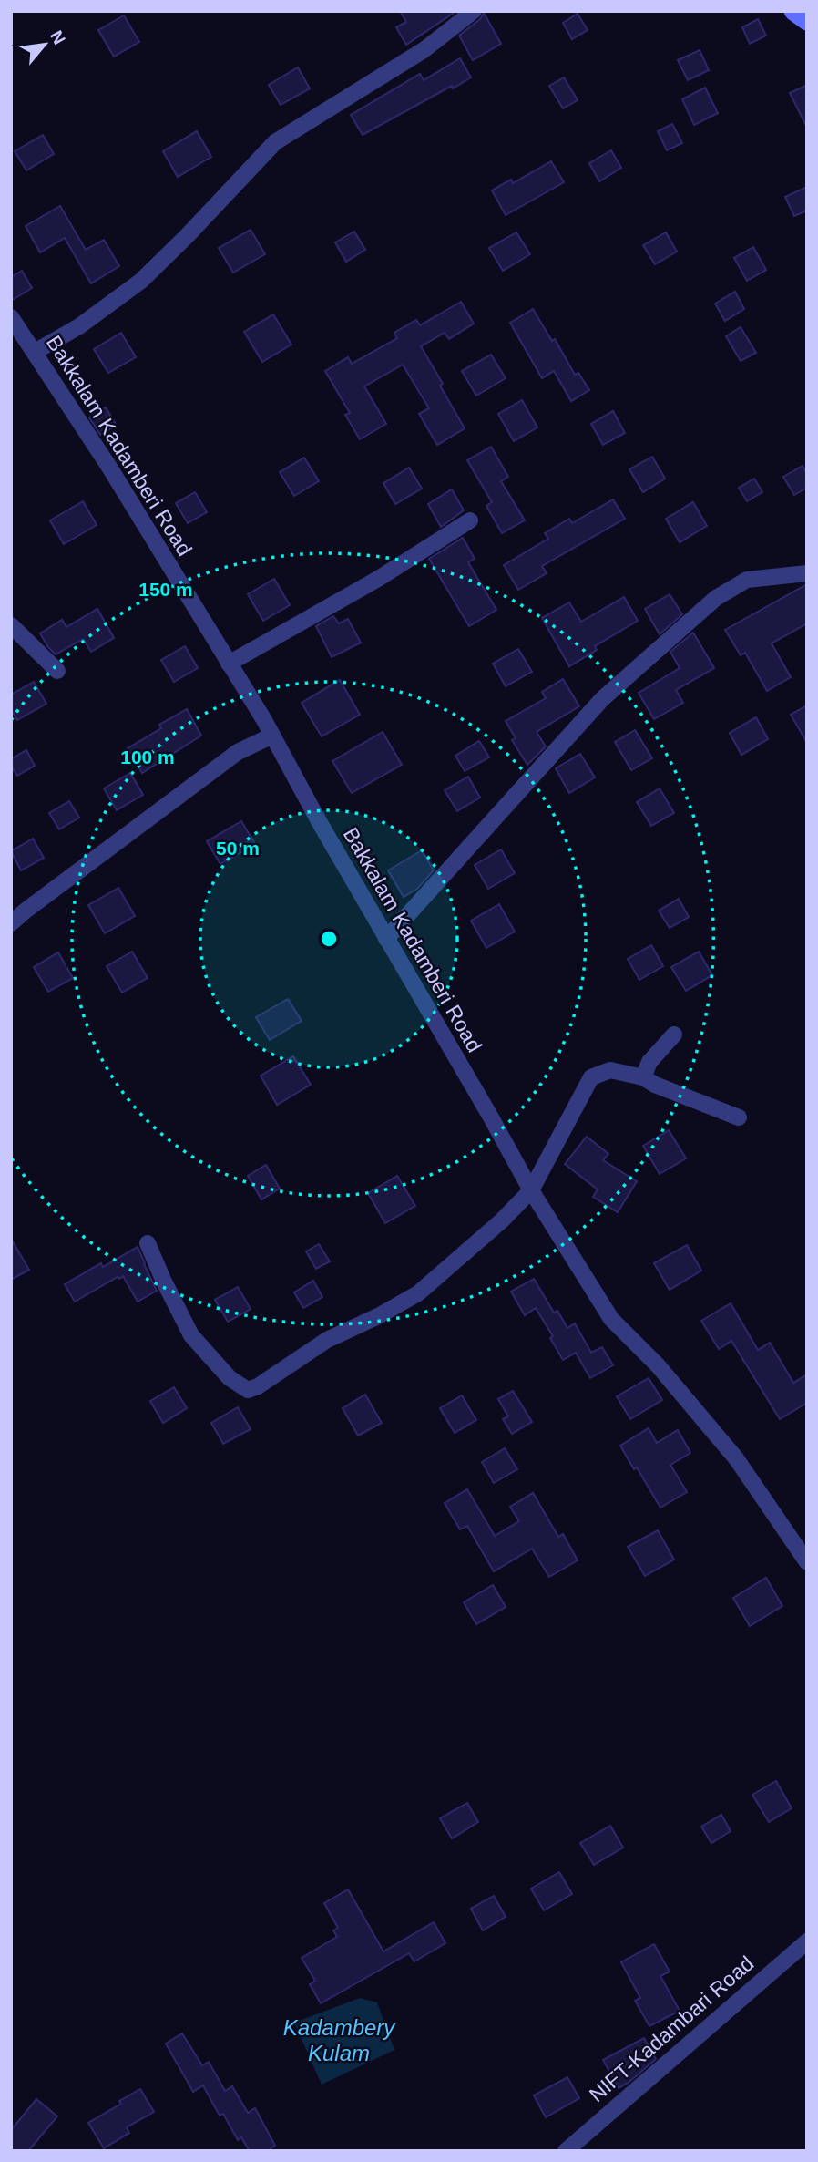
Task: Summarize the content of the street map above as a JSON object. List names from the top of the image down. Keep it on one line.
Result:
{"streets":{"street":["Bakkalam Kadamberi Road","NIFT-Kadambari Road"]},"water":["Kadambery Kulam"],"north":"top right","rings":["150 m","100 m","50 m"]}
